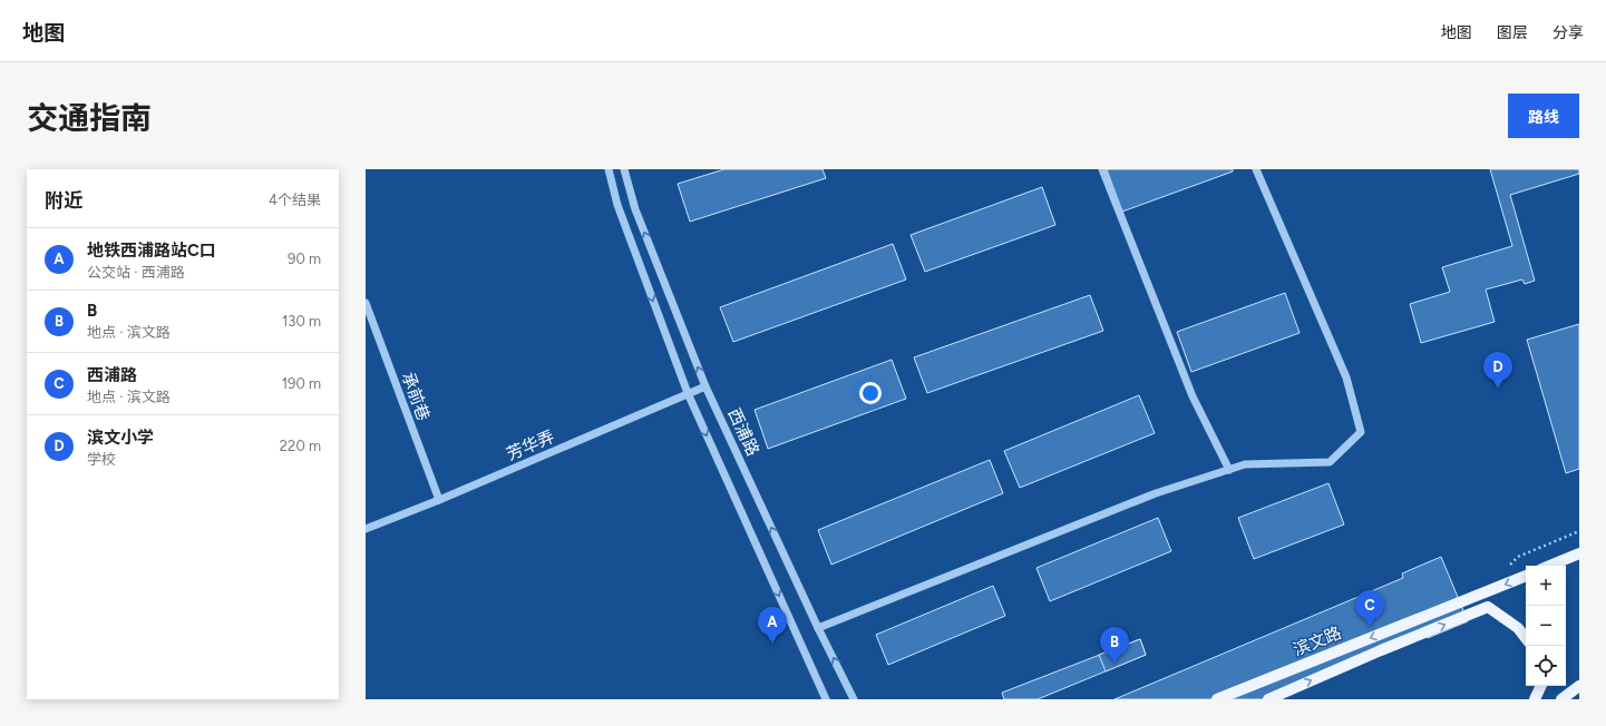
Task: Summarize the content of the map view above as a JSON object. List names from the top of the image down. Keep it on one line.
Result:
{"streets":{"main road":["滨文路"],"street":["承前巷","西浦路","芳华弄"]},"crossings":[["承前巷","芳华弄"],["西浦路","芳华弄"]],"page":{"header":"地图","nav":["地图","图层","分享"],"title":"交通指南","buttons":"路线","heading":["附近","4个结果"],"list":[{"mark":"A","name":"地铁西浦路站C口","note":"公交站 · 西浦路","value":"90 m"},{"mark":"B","name":"B","note":"地点 · 滨文路","value":"130 m"},{"mark":"C","name":"西浦路","note":"地点 · 滨文路","value":"190 m"},{"mark":"D","name":"滨文小学","note":"学校","value":"220 m"}],"pins":["D","C","A","B"],"map_buttons":["+","−"]}}
